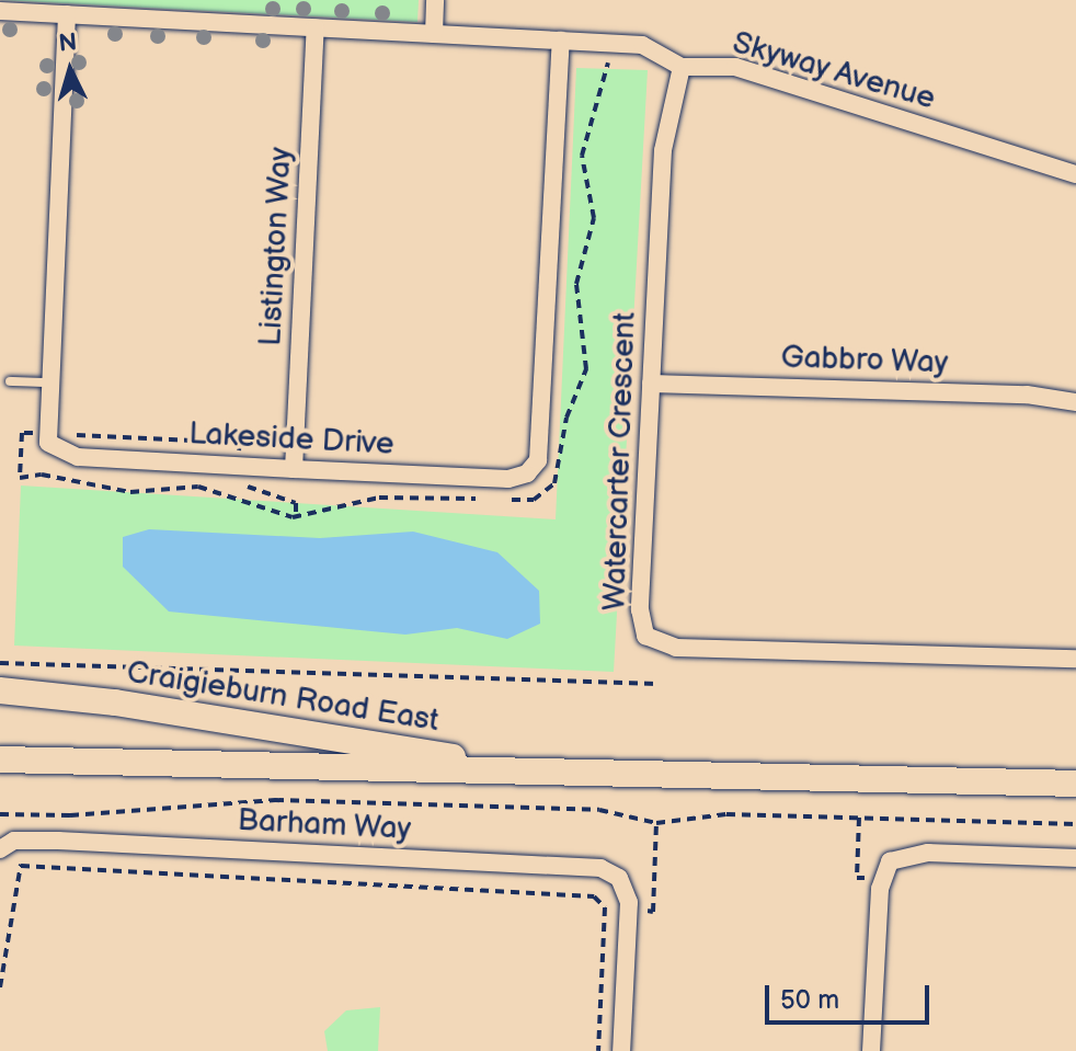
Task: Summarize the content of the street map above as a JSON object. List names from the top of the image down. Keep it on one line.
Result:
{"streets":{"main road":["Craigieburn Road East"],"street":["Skyway Avenue","Listington Way","Gabbro Way","Lakeside Drive","Watercarter Crescent","Barham Way"]},"crossings":[["Skyway Avenue","Listington Way"],["Skyway Avenue","Lakeside Drive"],["Skyway Avenue","Watercarter Crescent"],["Listington Way","Lakeside Drive"],["Gabbro Way","Watercarter Crescent"]],"scale_bar":"50 m","north":"top"}
